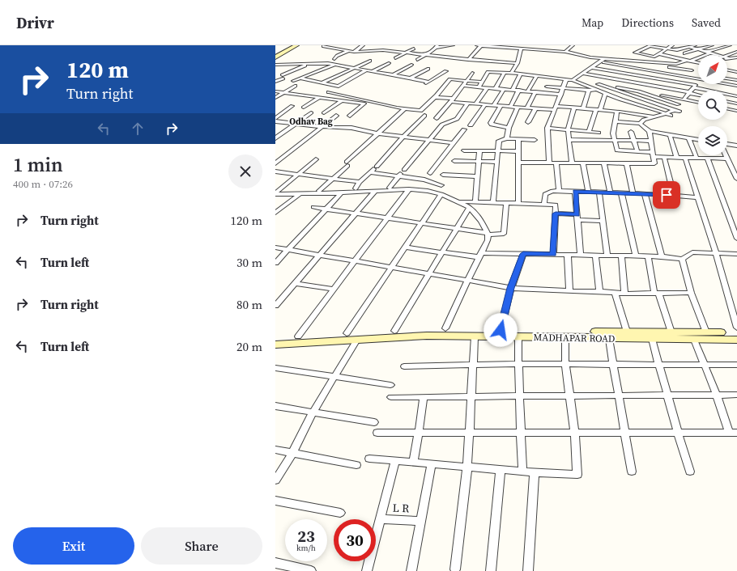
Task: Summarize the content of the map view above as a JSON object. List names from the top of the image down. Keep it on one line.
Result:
{"streets":{"main road":["MADHAPAR ROAD"],"street":["L R"]},"districts":["Odhav Bag"],"north":"top right","page":{"header":"Drivr","nav":["Map","Directions","Saved"],"turn":["120 m","Turn right"],"heading":["1 min","400 m · 07:26"],"list":[{"name":"Turn right","value":"120 m"},{"name":"Turn left","value":"30 m"},{"name":"Turn right","value":"80 m"},{"name":"Turn left","value":"20 m"}],"speed":"23 km/h","limit":"30","buttons":["Exit","Share"]}}
